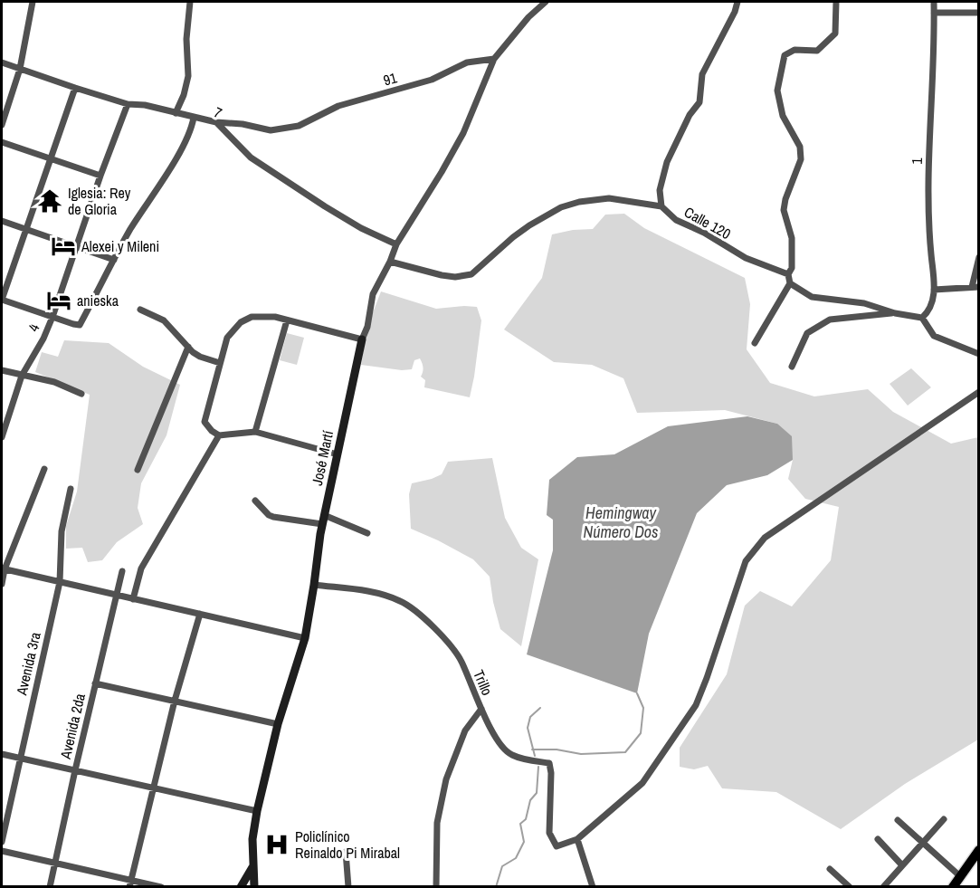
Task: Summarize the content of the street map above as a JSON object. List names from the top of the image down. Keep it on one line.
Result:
{"streets":{"street":["91","7","1","Calle 120","4","José Martí","Avenida 3ra","Trillo","Avenida 2da"]},"crossings":[["91","7"],["91","José Martí"],["7","4"],["7","José Martí"],["Calle 120","José Martí"],["José Martí","Trillo"]],"water":["Hemingway Número Dos"],"places":{"temple":["Iglesia: Rey de Gloria"],"hotel":["Alexei y Mileni","anieska"],"hospital":["Policlínico Reinaldo Pi Mirabal"]}}
